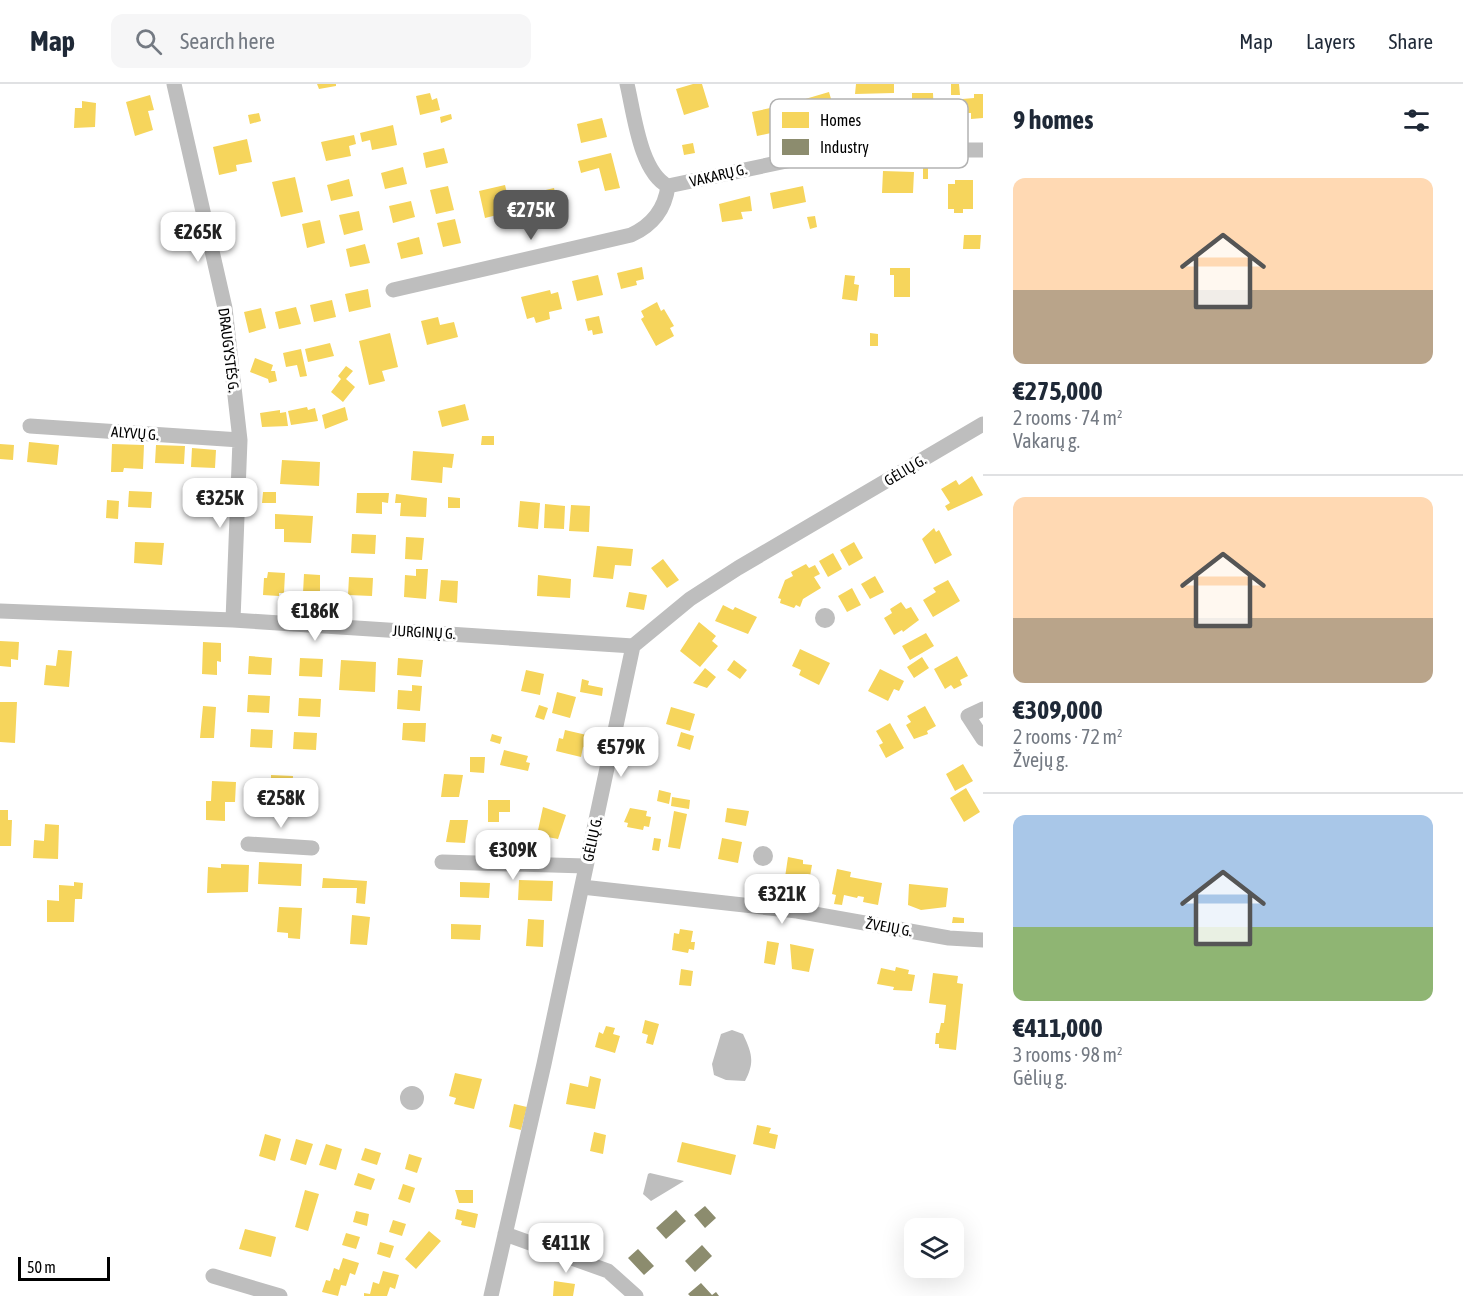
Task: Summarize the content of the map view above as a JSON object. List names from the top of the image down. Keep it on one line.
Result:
{"streets":{"street":["VAKARŲ G.","DRAUGYSTĖS G.","ALYVŲ G.","GĖLIŲ G.","JURGINŲ G.","ŽVEJŲ G."]},"crossings":[["DRAUGYSTĖS G.","ALYVŲ G."],["DRAUGYSTĖS G.","JURGINŲ G."],["GĖLIŲ G.","JURGINŲ G."],["GĖLIŲ G.","ŽVEJŲ G."]],"legend":["Homes","Industry"],"scale_bar":"50 m","page":{"header":"Map","search":"Search here","nav":["Map","Layers","Share"],"heading":"9 homes","list":[{"name":"€275,000","note":"2 rooms · 74 m² · Vakarų g."},{"name":"€309,000","note":"2 rooms · 72 m² · Žvejų g."},{"name":"€411,000","note":"3 rooms · 98 m² · Gėlių g."}],"price":["€275K","€265K","€325K","€186K","€579K","€258K","€309K","€321K","€411K"],"scale":"50 m"}}
